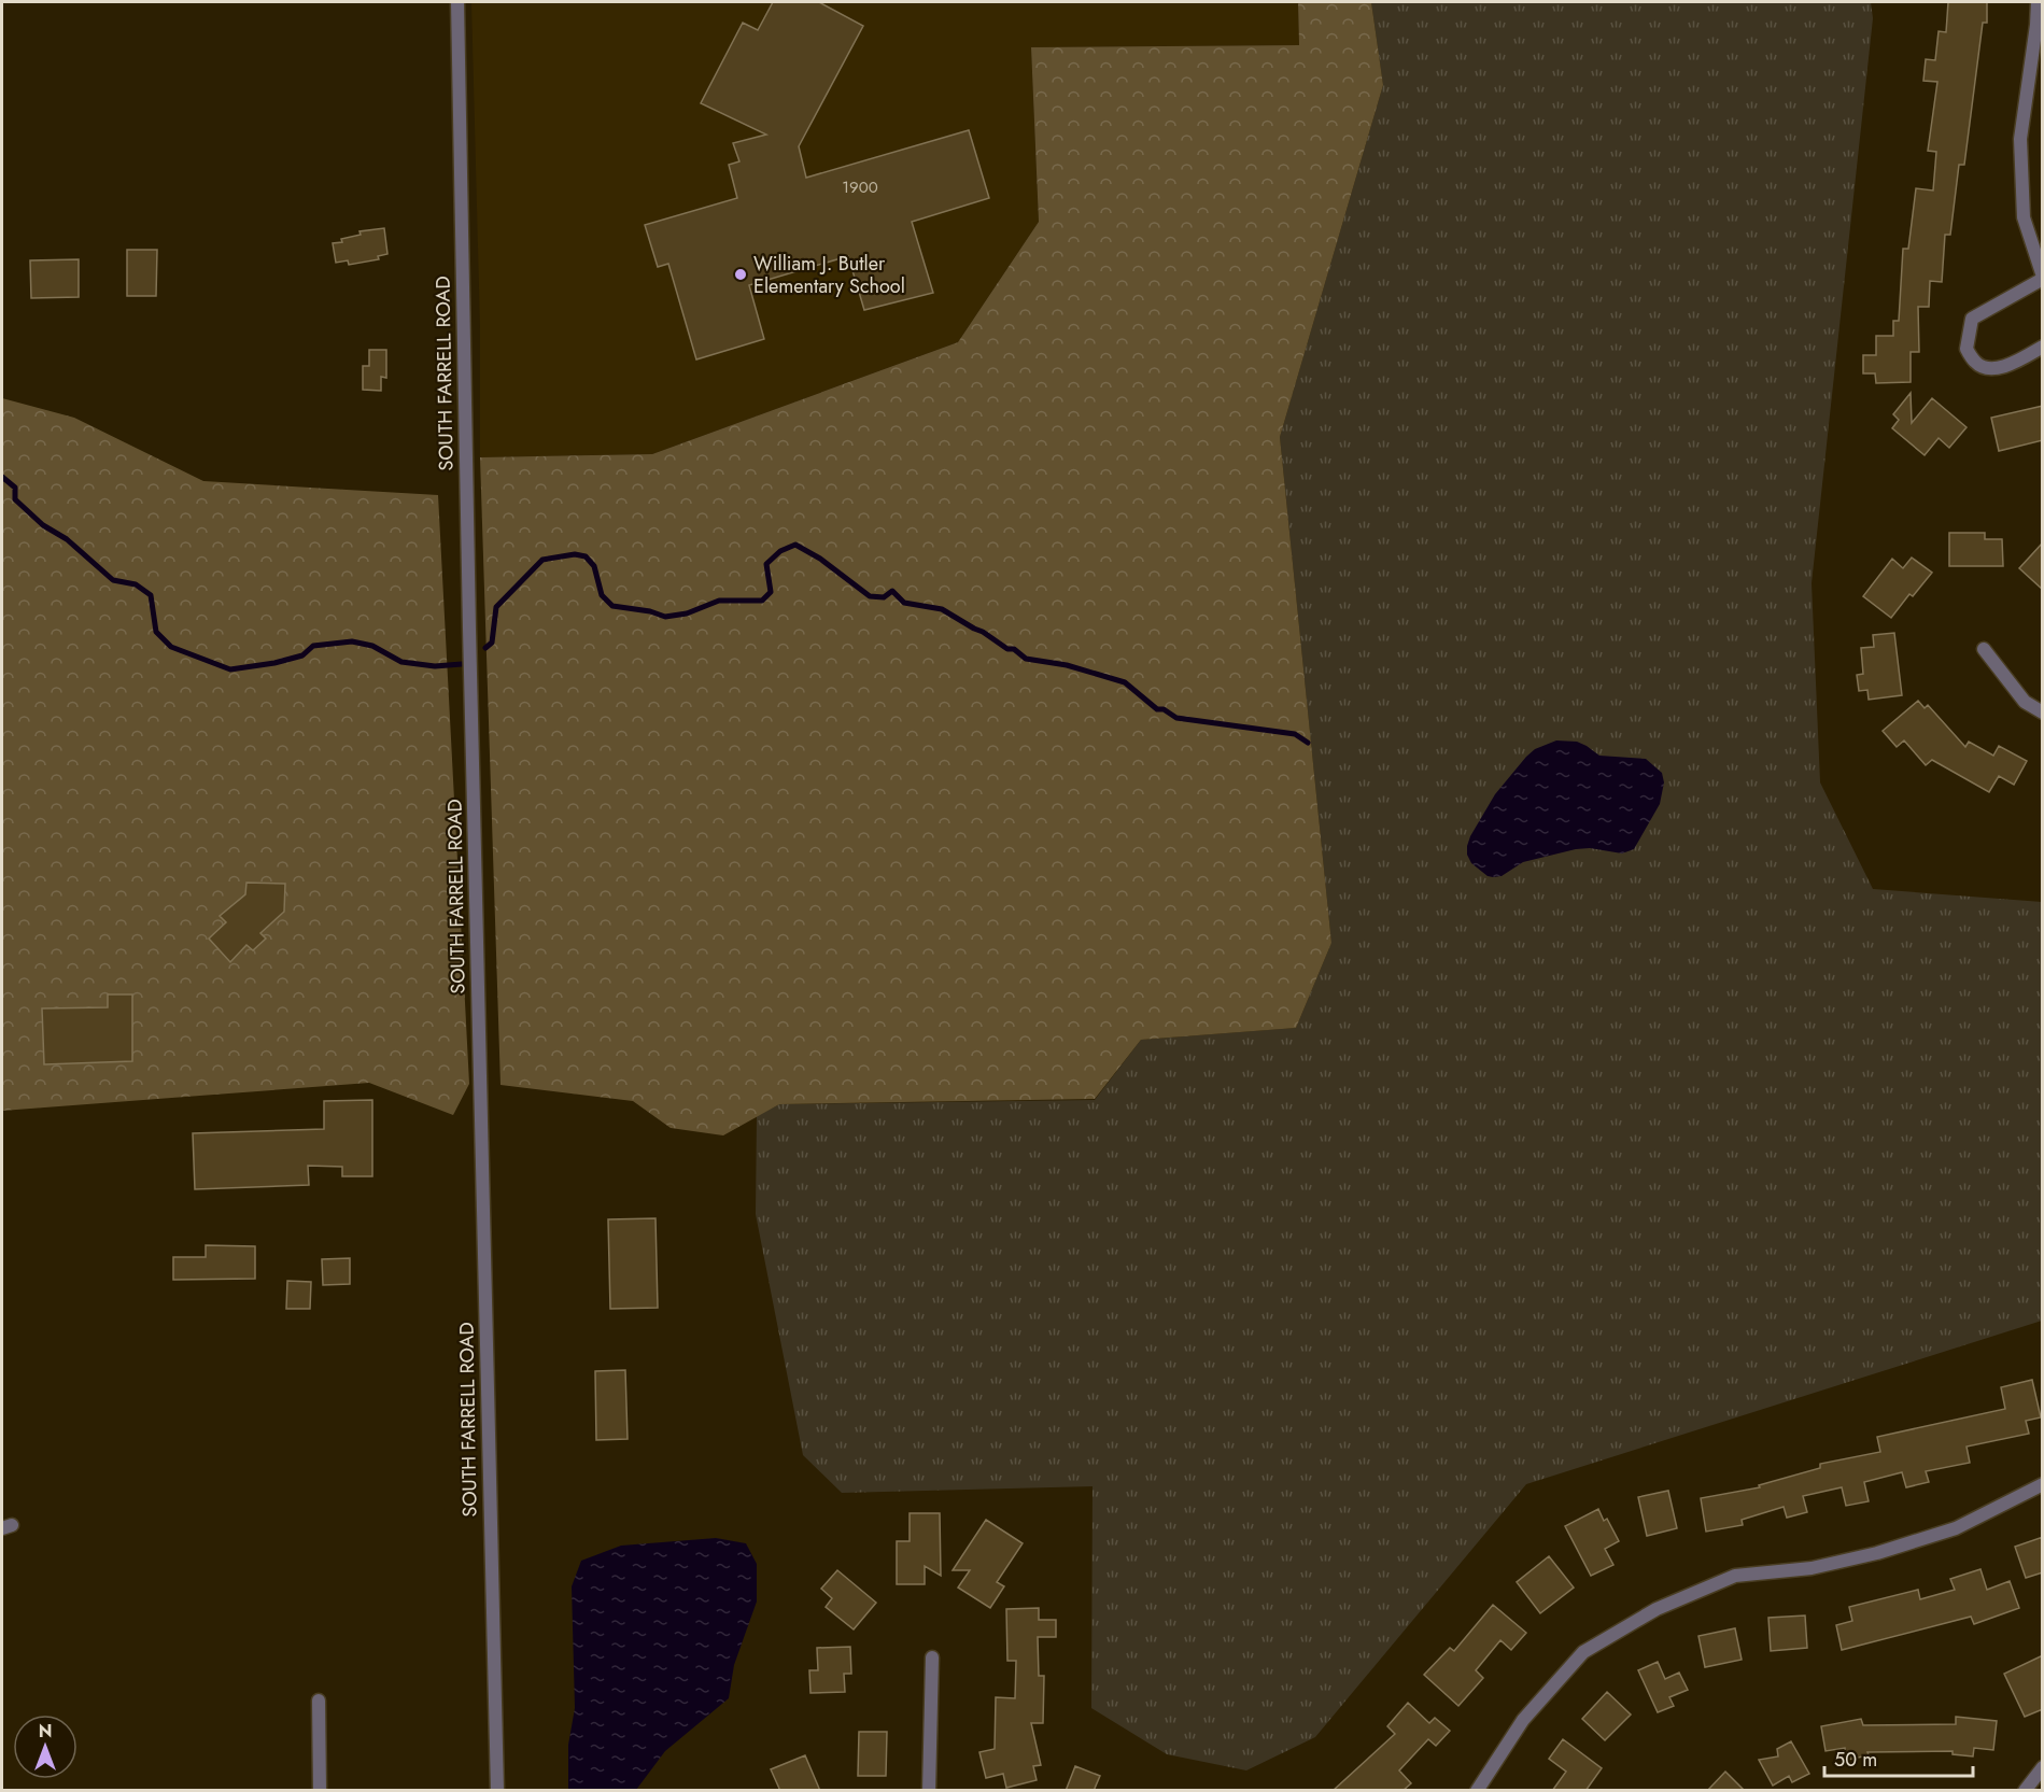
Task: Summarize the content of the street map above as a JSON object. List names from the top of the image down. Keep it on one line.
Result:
{"streets":{"street":["SOUTH FARRELL ROAD"]},"places":["William J. Butler Elementary School"],"house_numbers":["1900"],"scale_bar":"50 m","north":"top"}
